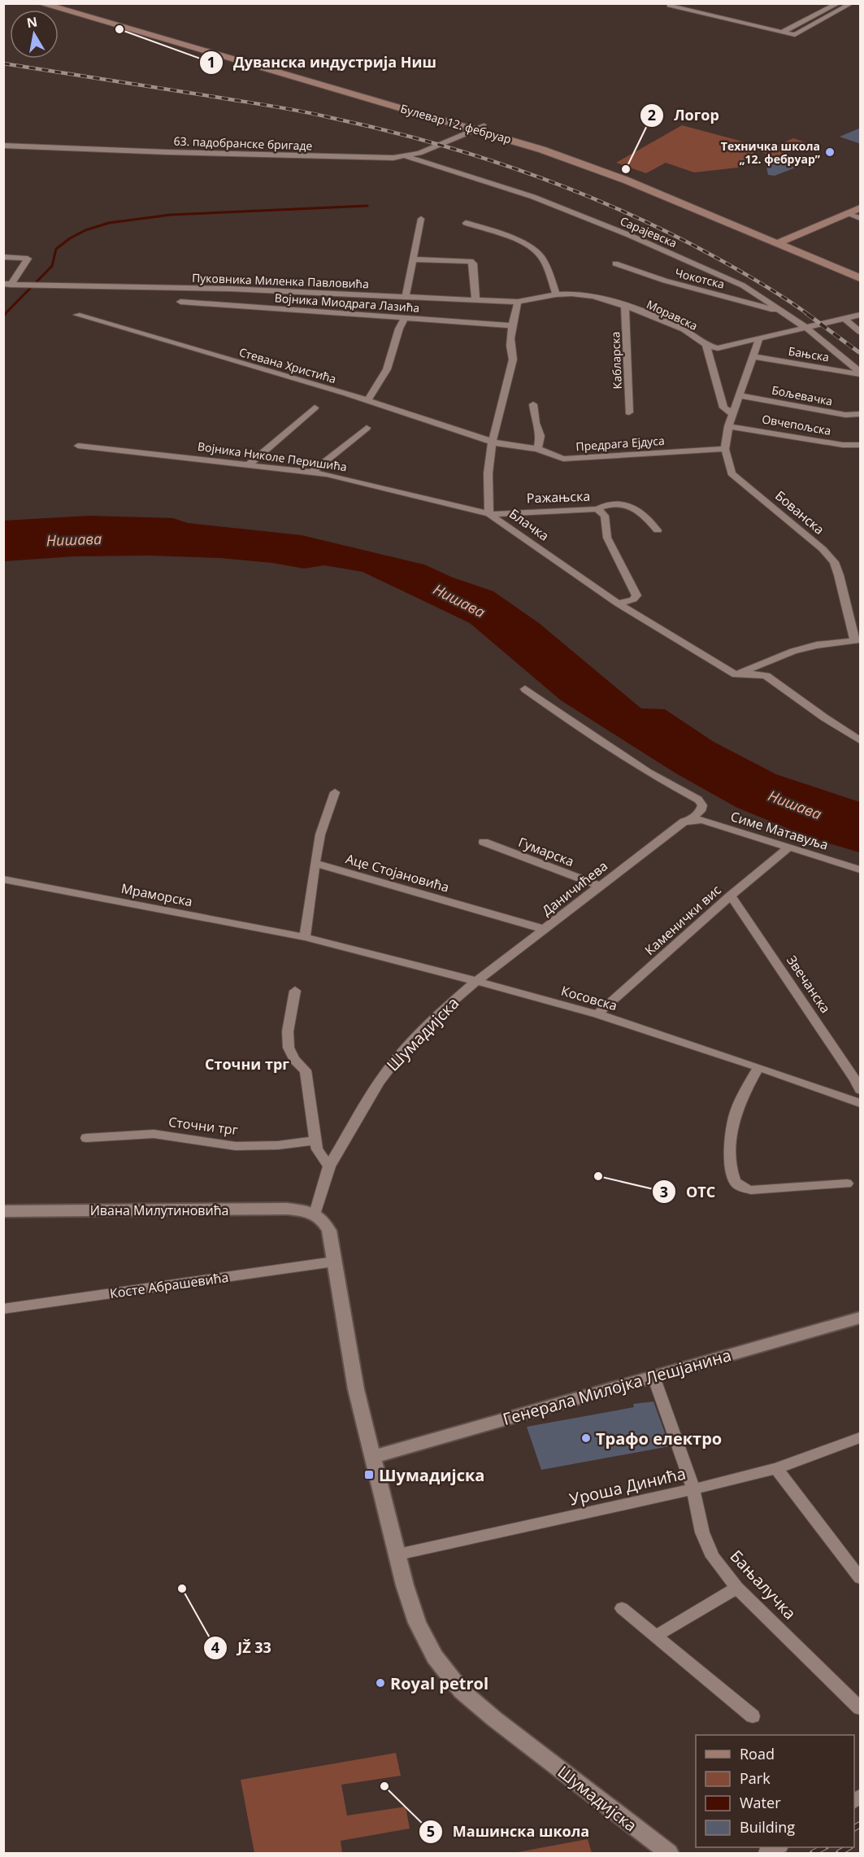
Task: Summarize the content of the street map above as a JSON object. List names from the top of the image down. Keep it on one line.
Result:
{"streets":{"main road":["Булевар 12. фебруар"],"street":["63. падобранске бригаде","Сарајевска","Чокотска","Пуковника Миленка Павловића","Војника Миодрага Лазића","Моравска","Бањска","Кабларска","Стевана Христића","Бољевачка","Овчепољска","Предрага Ејдуса","Војника Николе Перишића","Ражањска","Бованска","Блачка","Симе Матавуља","Гумарска","Аце Стојановића","Даничићева","Мраморска","Каменички вис","Звечанска","Косовска","Шумадијска","Сточни трг","Ивана Милутиновића","Косте Абрашевића","Генерала Милојка Лешјанина","Уроша Динића","Бањалучка"]},"crossings":[["Булевар 12. фебруар","63. падобранске бригаде"],["63. падобранске бригаде","Сарајевска"],["Сарајевска","Чокотска"],["Сарајевска","Моравска"],["Сарајевска","Бањска"],["Пуковника Миленка Павловића","Моравска"],["Пуковника Миленка Павловића","Блачка"],["Војника Миодрага Лазића","Блачка"],["Моравска","Кабларска"],["Моравска","Бованска"],["Моравска","Блачка"],["Бањска","Бованска"],["Стевана Христића","Предрага Ејдуса"],["Стевана Христића","Блачка"],["Бољевачка","Бованска"],["Овчепољска","Бованска"],["Предрага Ејдуса","Бованска"],["Предрага Ејдуса","Блачка"],["Војника Николе Перишића","Ражањска"],["Војника Николе Перишића","Блачка"],["Ражањска","Блачка"],["Симе Матавуља","Даничићева"],["Симе Матавуља","Каменички вис"],["Гумарска","Даничићева"],["Аце Стојановића","Даничићева"],["Даничићева","Косовска"],["Даничићева","Шумадијска"],["Мраморска","Косовска"],["Каменички вис","Звечанска"],["Каменички вис","Косовска"],["Косовска","Шумадијска"],["Шумадијска","Ивана Милутиновића"],["Шумадијска","Косте Абрашевића"],["Шумадијска","Генерала Милојка Лешјанина"],["Шумадијска","Уроша Динића"],["Генерала Милојка Лешјанина","Бањалучка"],["Уроша Динића","Бањалучка"]],"districts":["Сточни трг"],"water":["Нишава"],"places":{"other":["Дуванска индустрија Ниш","Техничка школа „12. фебруар”","Логор","OTC","Трафо електро","JŽ 33","Royal petrol","Машинска школа"],"transit":["Шумадијска"]},"legend":["Road","Park","Water","Building"],"north":"top"}
